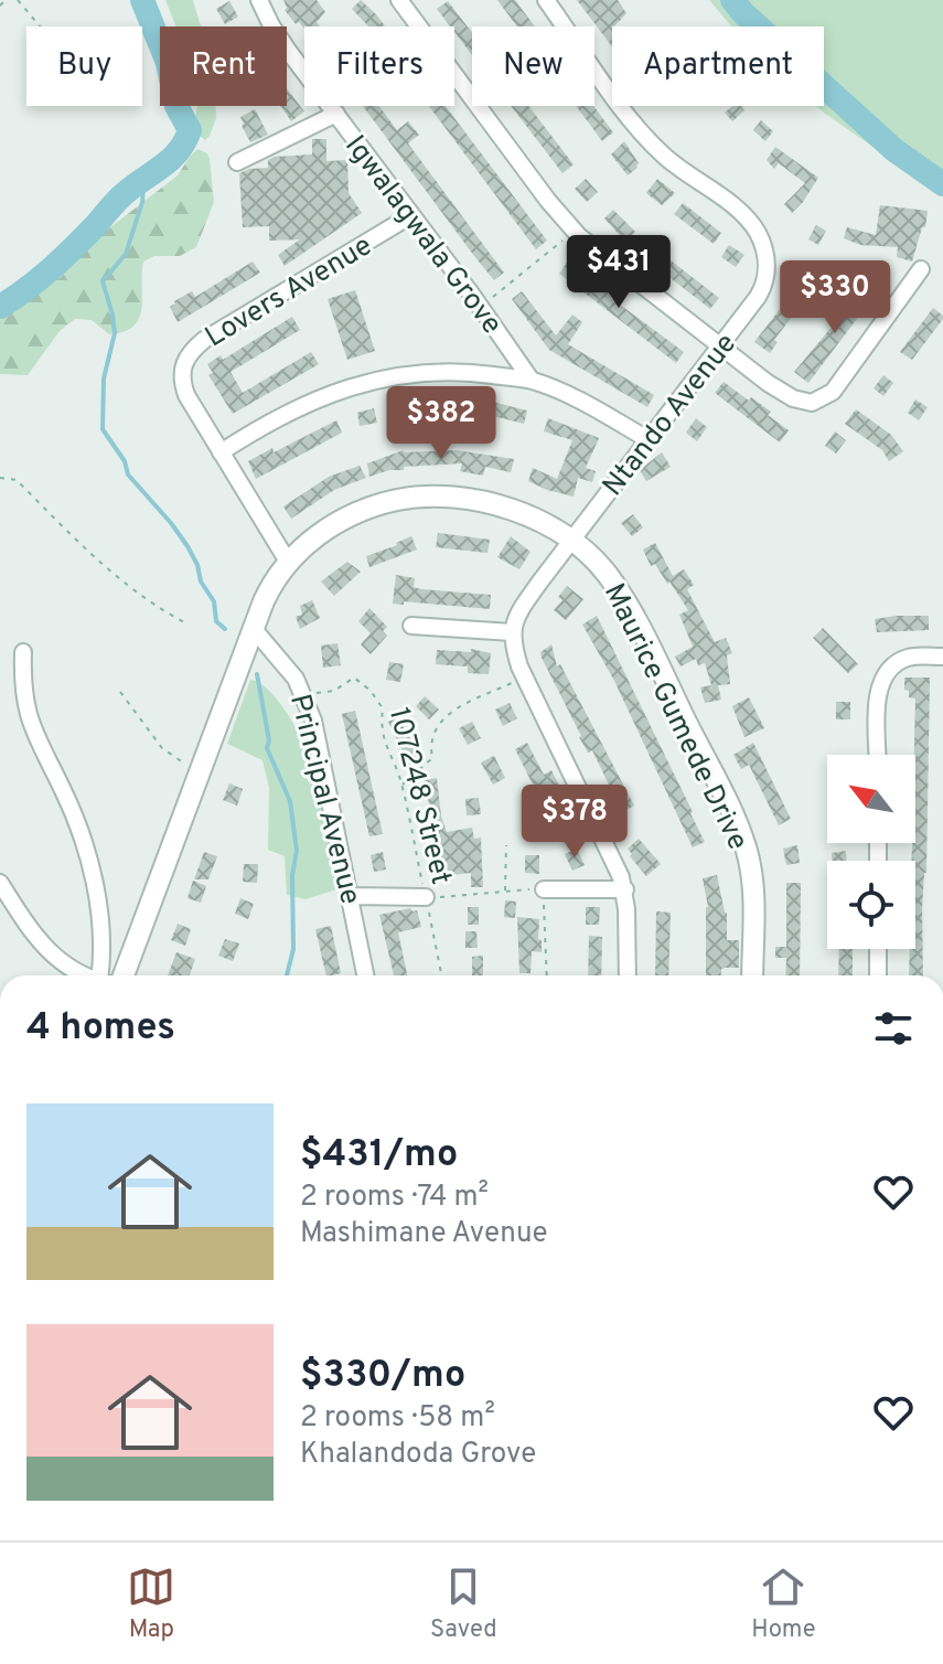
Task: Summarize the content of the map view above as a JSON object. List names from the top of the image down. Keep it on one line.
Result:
{"streets":{"street":["Igwalagwala Grove","Lovers Avenue","Ntando Avenue","Maurice Gumede Drive","Principal Avenue"],"path":["107248 Street"]},"crossings":[["Igwalagwala Grove","Lovers Avenue"],["Lovers Avenue","Maurice Gumede Drive"],["Ntando Avenue","Maurice Gumede Drive"],["Maurice Gumede Drive","Principal Avenue"],["107248 Street","Principal Avenue"]],"north":"top left","page":{"chip":["Buy","Rent","Filters","New","Apartment"],"price":["$431","$330","$382","$378"],"heading":"4 homes","list":[{"name":"$431/mo","note":"2 rooms · 74 m² · Mashimane Avenue"},{"name":"$330/mo","note":"2 rooms · 58 m² · Khalandoda Grove"}],"tabs":["Map","Saved","Home"]}}
